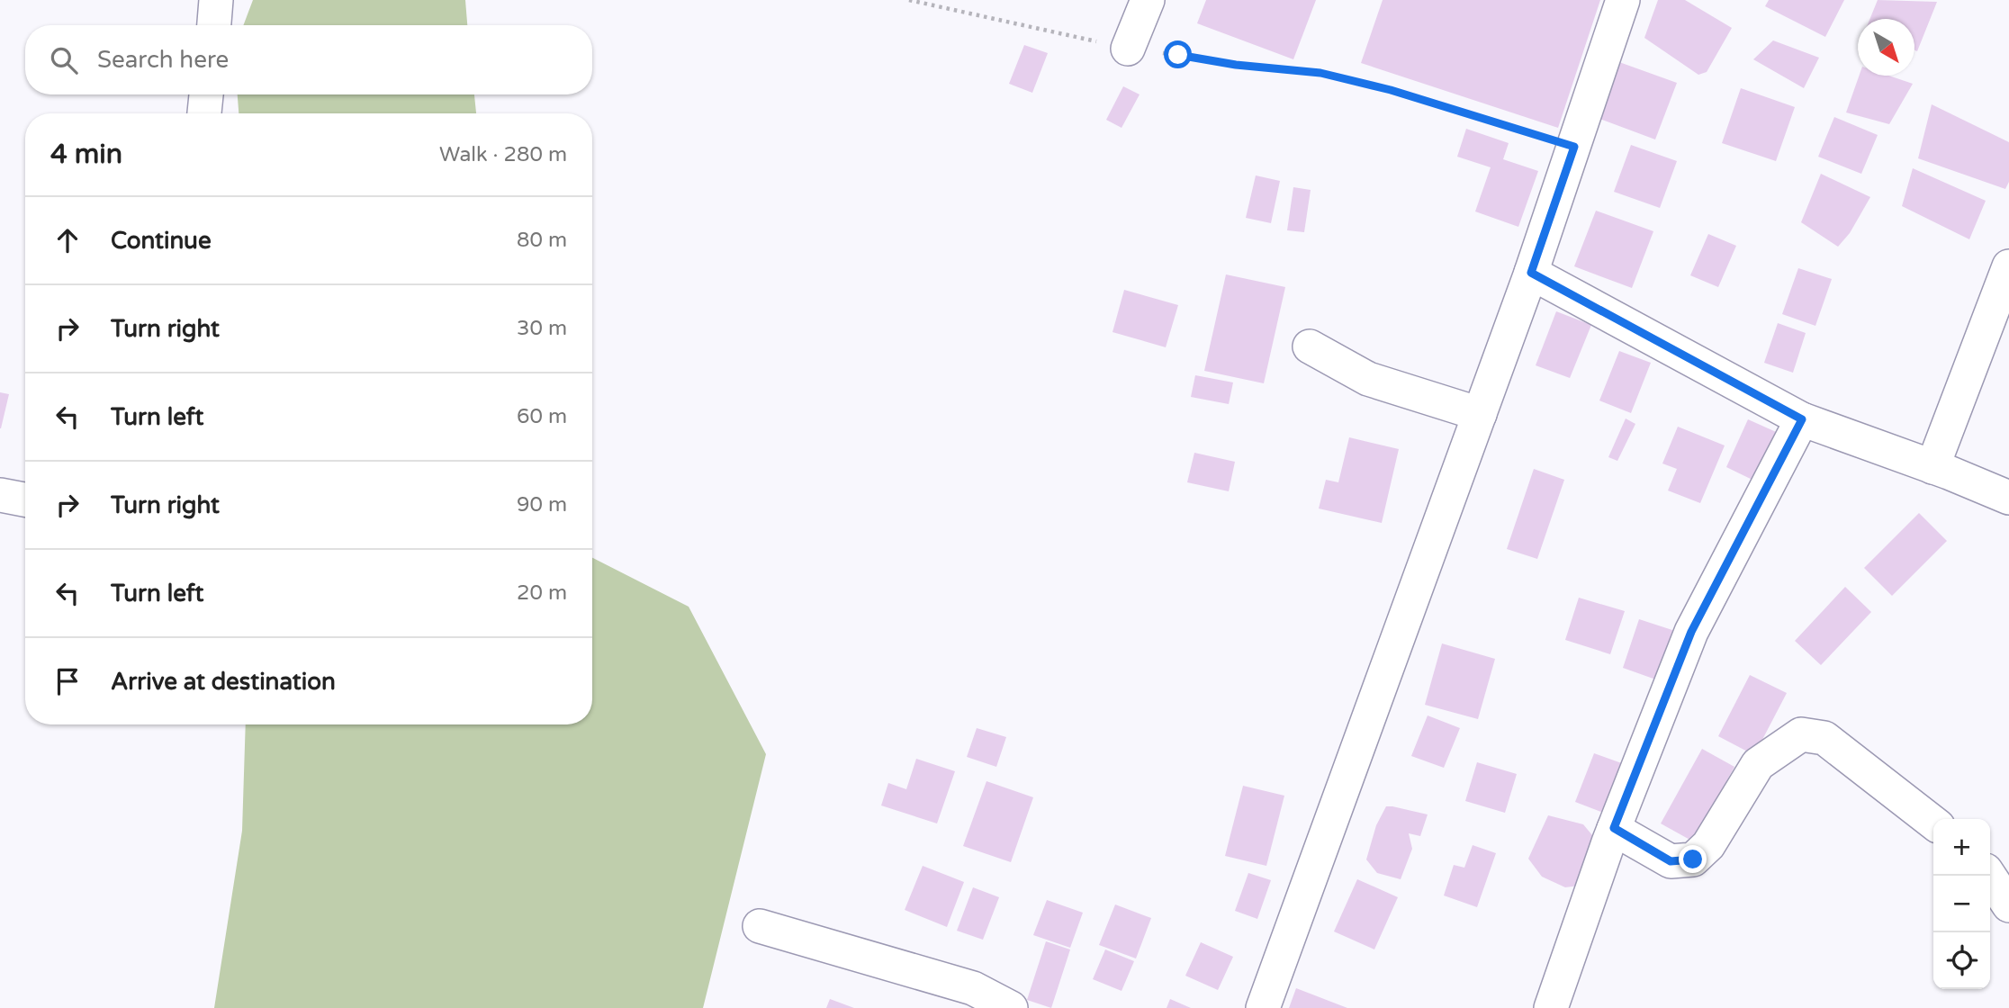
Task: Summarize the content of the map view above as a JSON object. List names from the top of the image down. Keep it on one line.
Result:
{"north":"bottom right","page":{"search":"Search here","heading":["4 min","Walk · 280 m"],"list":[["Continue","80 m"],["Turn right","30 m"],["Turn left","60 m"],["Turn right","90 m"],["Turn left","20 m"],"Arrive at destination"],"map_buttons":["+","−"]}}
